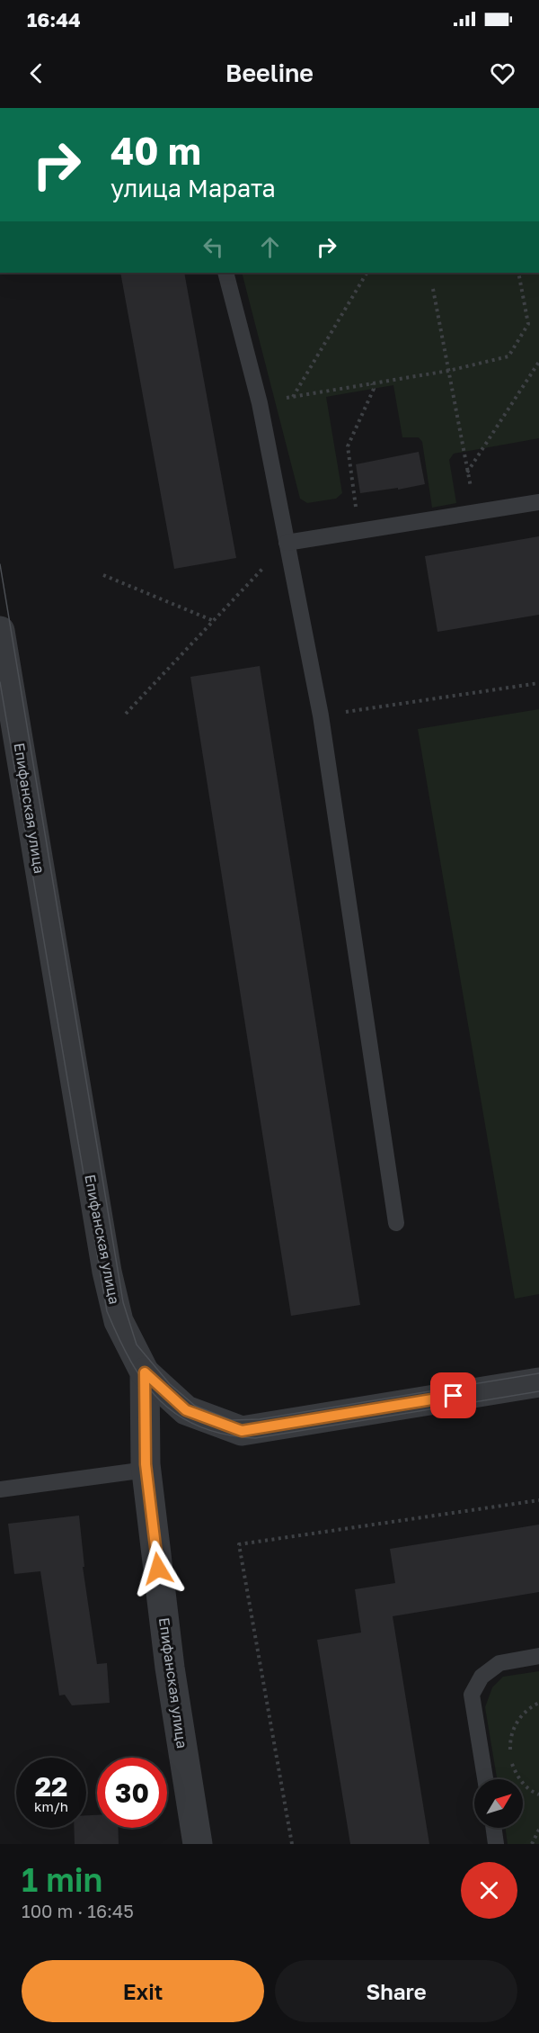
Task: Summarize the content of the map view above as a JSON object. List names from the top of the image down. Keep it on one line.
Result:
{"streets":{"street":["Епифанская улица"]},"north":"top right","page":{"status":"16:44","header":"Beeline","turn":["40 m","улица Марата"],"speed":"22 km/h","limit":"30","heading":["1 min","100 m · 16:45"],"buttons":["Exit","Share"]}}
